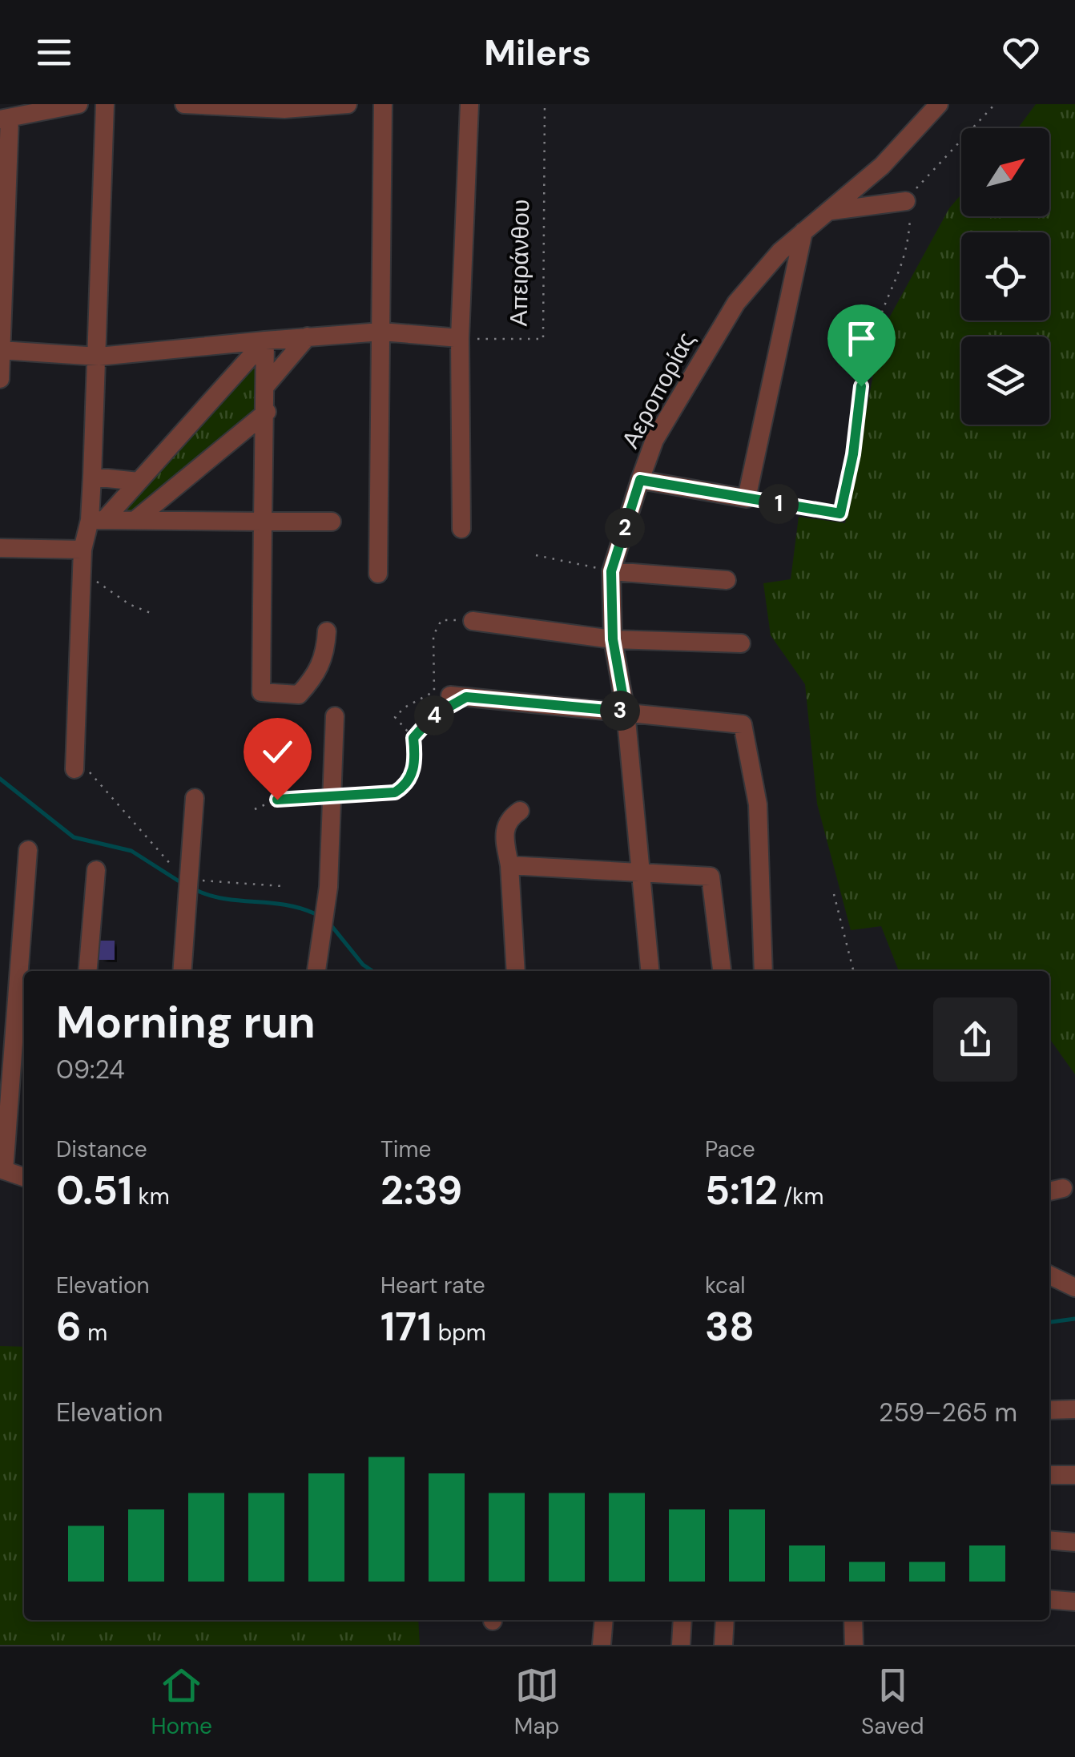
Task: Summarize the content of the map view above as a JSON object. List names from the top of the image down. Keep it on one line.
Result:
{"streets":{"street":["Αεροπορίας"],"path":["Απειράνθου"]},"north":"top right","page":{"header":"Milers","pins":["1","2","3","4"],"heading":["Morning run","09:24"],"stats":[["Distance","0.51 km"],["Time","2:39"],["Pace","5:12 /km"],["Elevation","6 m"],["Heart rate","171 bpm"],["kcal","38"]],"chart":["Elevation","259–265 m"],"tabs":["Home","Map","Saved"]}}
